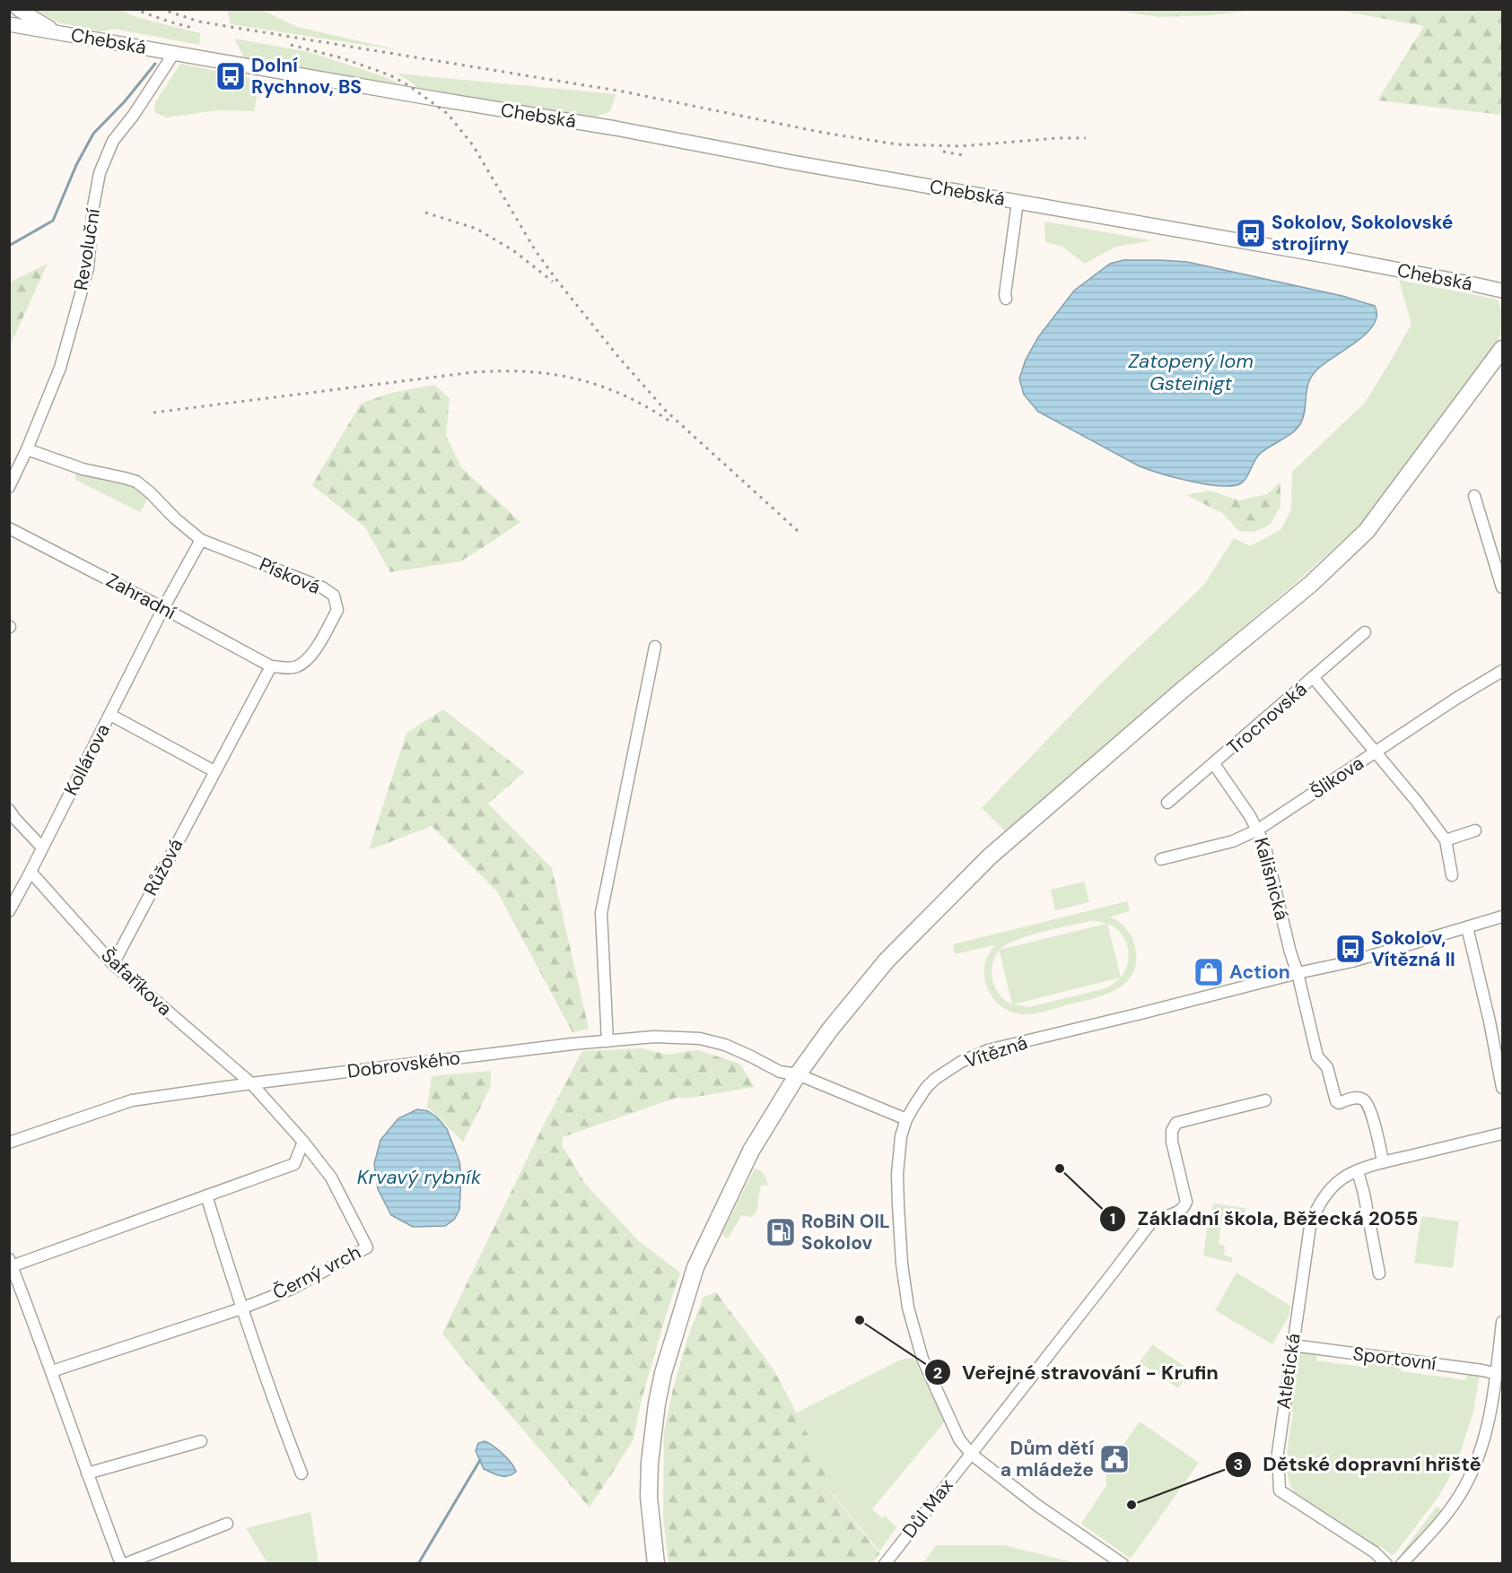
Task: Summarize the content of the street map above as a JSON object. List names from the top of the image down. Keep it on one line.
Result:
{"streets":{"street":["Chebská","Revoluční","Písková","Zahradní","Trocnovská","Kollárova","Šlikova","Růžová","Kališnická","Šafaříkova","Vítězná","Dobrovského","Černý vrch","Sportovní","Atletická","Důl Max"]},"crossings":[["Chebská","Revoluční"],["Revoluční","Písková"],["Písková","Zahradní"],["Písková","Růžová"],["Zahradní","Kollárova"],["Zahradní","Růžová"],["Trocnovská","Kališnická"],["Kollárova","Šafaříkova"],["Šlikova","Kališnická"],["Růžová","Šafaříkova"],["Kališnická","Vítězná"],["Šafaříkova","Dobrovského"],["Šafaříkova","Černý vrch"],["Vítězná","Dobrovského"],["Vítězná","Důl Max"],["Dobrovského","Černý vrch"],["Sportovní","Atletická"]],"water":["Zatopený lom Gsteinigt","Krvavý rybník"],"places":{"bus stop":["Dolní Rychnov, BS","Sokolov, Sokolovské strojírny","Sokolov, Vítězná II"],"shop":["Action"],"other":["Základní škola, Běžecká 2055","Veřejné stravování - Krufin","Dětské dopravní hřiště"],"fuel station":["RoBiN OIL Sokolov"],"public building":["Dům dětí a mládeže"]}}
